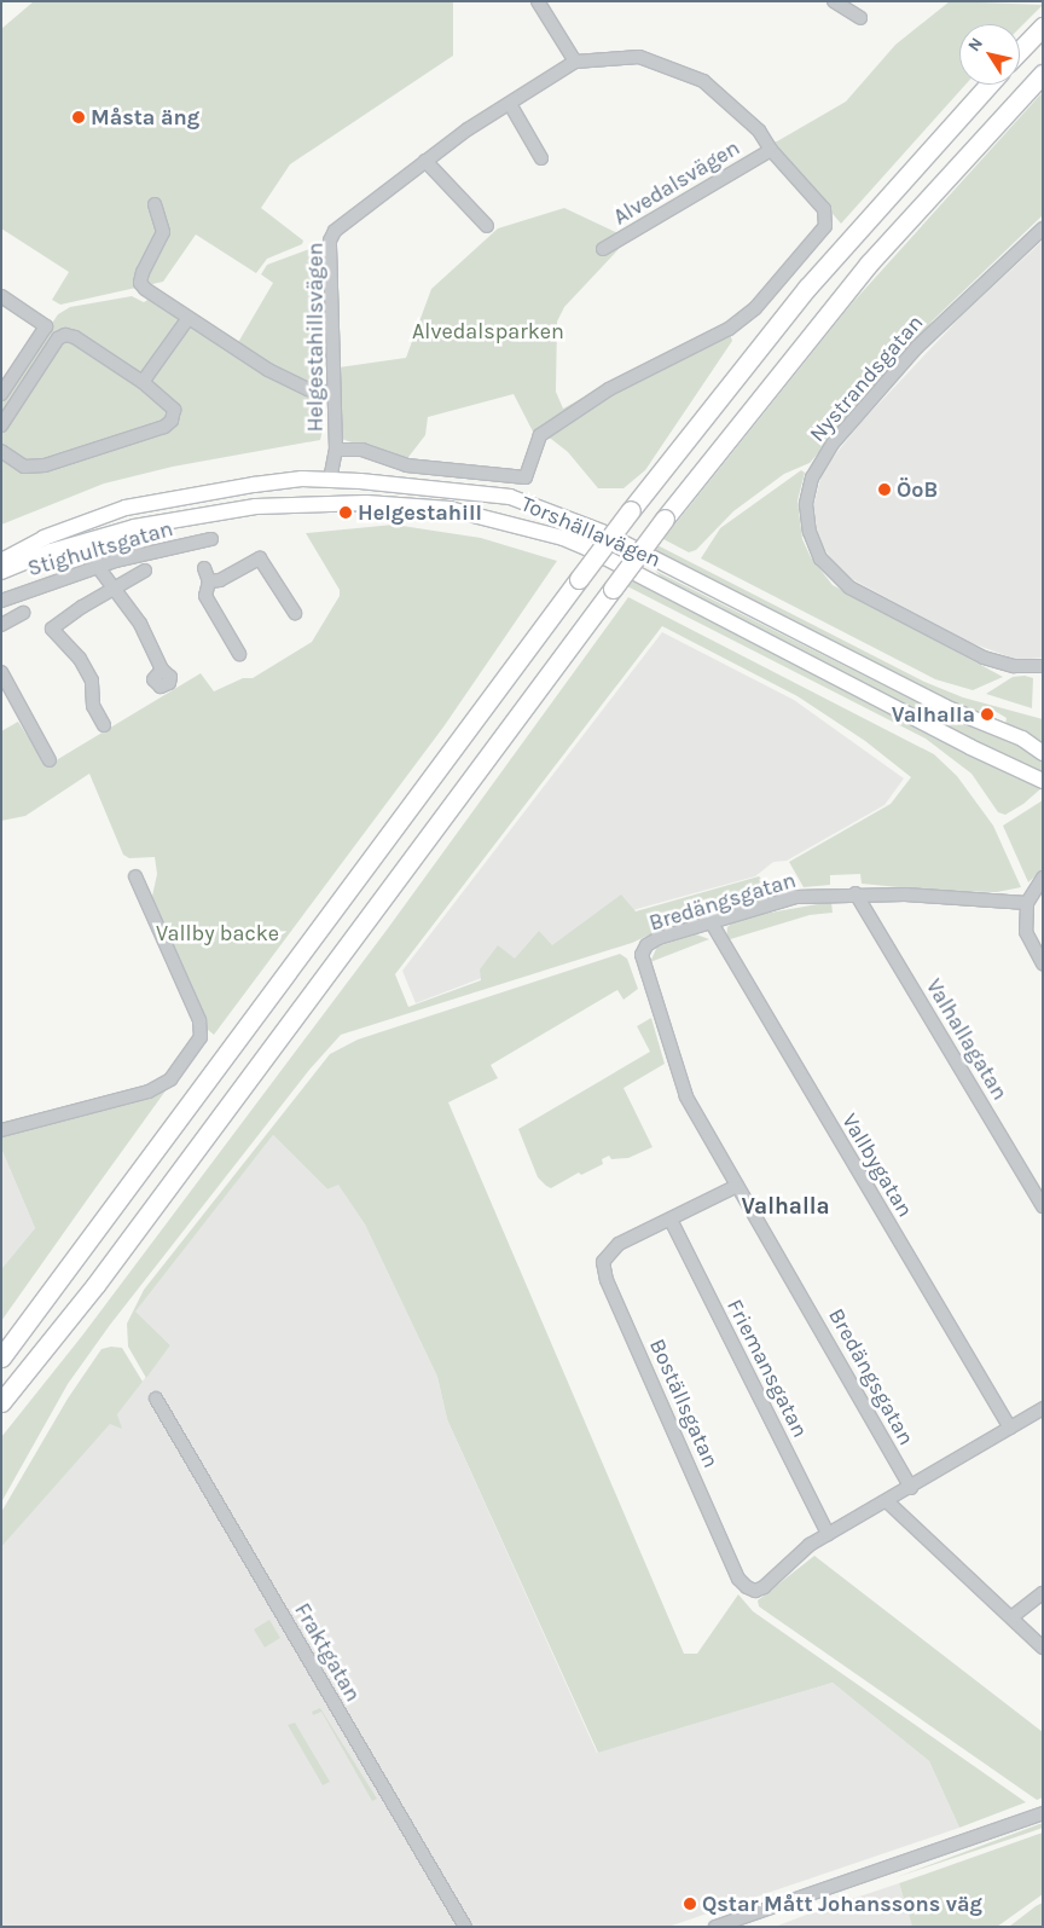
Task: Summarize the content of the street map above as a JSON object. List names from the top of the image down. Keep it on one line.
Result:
{"streets":{"main road":["Torshällavägen"],"street":["Alvedalsvägen","Helgestahillsvägen","Nystrandsgatan","Stighultsgatan","Bredängsgatan","Valhallagatan","Vallbygatan","Friemansgatan","Boställsgatan","Fraktgatan"]},"crossings":[["Alvedalsvägen","Helgestahillsvägen"],["Helgestahillsvägen","Torshällavägen"],["Bredängsgatan","Valhallagatan"],["Bredängsgatan","Vallbygatan"],["Bredängsgatan","Boställsgatan"],["Friemansgatan","Boställsgatan"]],"districts":["Valhalla"],"parks":["Alvedalsparken","Vallby backe"],"places":["Måsta äng","ÖoB","Helgestahill","Valhalla","Qstar Mått Johanssons väg"],"north":"top left"}
